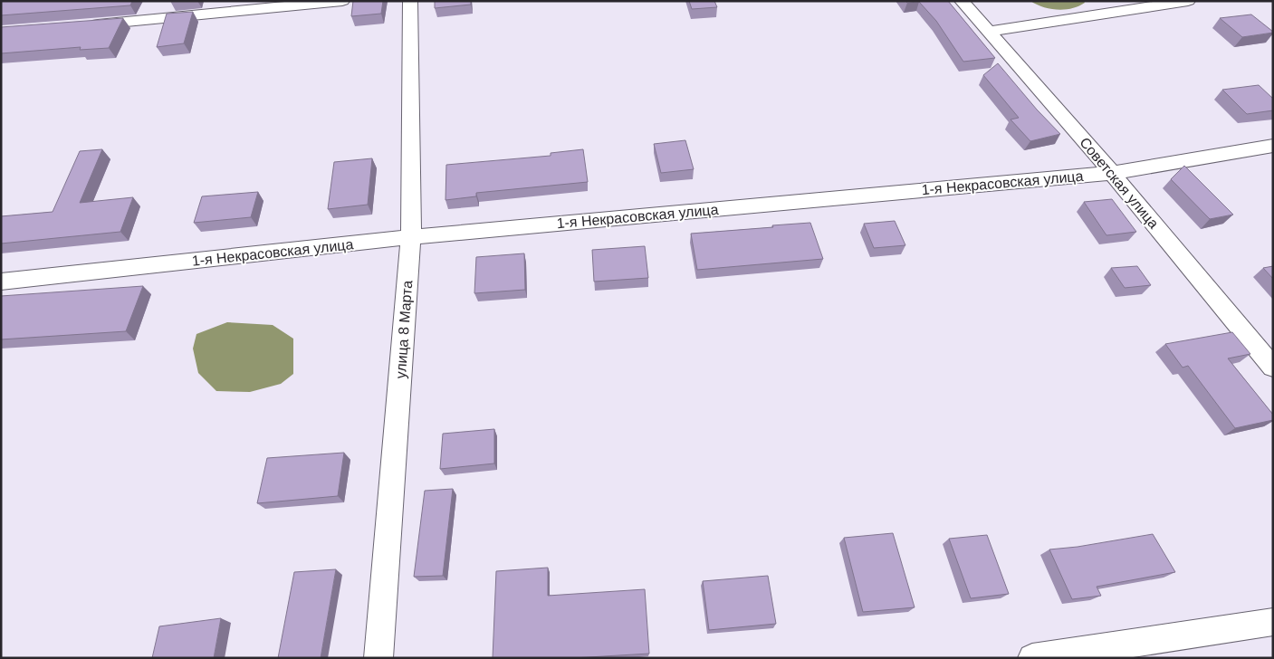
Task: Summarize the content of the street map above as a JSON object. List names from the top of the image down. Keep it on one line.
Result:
{"streets":{"street":["1-я Некрасовская улица","Советская улица","улица 8 Марта"]},"crossings":[["1-я Некрасовская улица","Советская улица"],["1-я Некрасовская улица","улица 8 Марта"]]}
